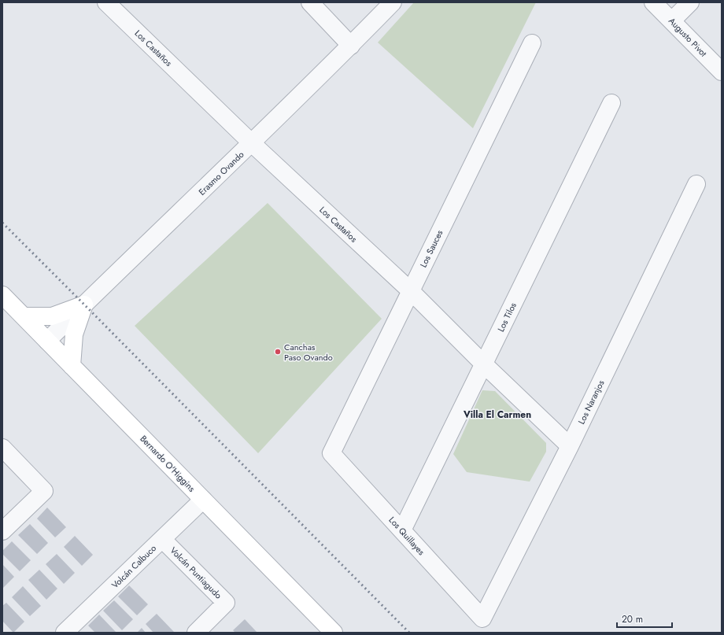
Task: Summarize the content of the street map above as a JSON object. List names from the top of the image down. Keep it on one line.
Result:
{"streets":{"main road":["Bernardo O'Higgins"],"street":["Augusto Pivot","Los Castaños","Erasmo Ovando","Los Sauces","Los Tilos","Los Naranjos","Los Quillayes","Volcán Calbuco","Volcán Puntiagudo"]},"crossings":[["Los Castaños","Erasmo Ovando"],["Los Castaños","Los Sauces"],["Los Castaños","Los Tilos"],["Los Castaños","Los Naranjos"],["Erasmo Ovando","Bernardo O'Higgins"],["Los Sauces","Los Quillayes"],["Los Tilos","Los Quillayes"],["Los Naranjos","Los Quillayes"],["Bernardo O'Higgins","Volcán Calbuco"],["Volcán Calbuco","Volcán Puntiagudo"]],"districts":["Villa El Carmen"],"places":["Canchas Paso Ovando"],"scale_bar":"20 m"}
